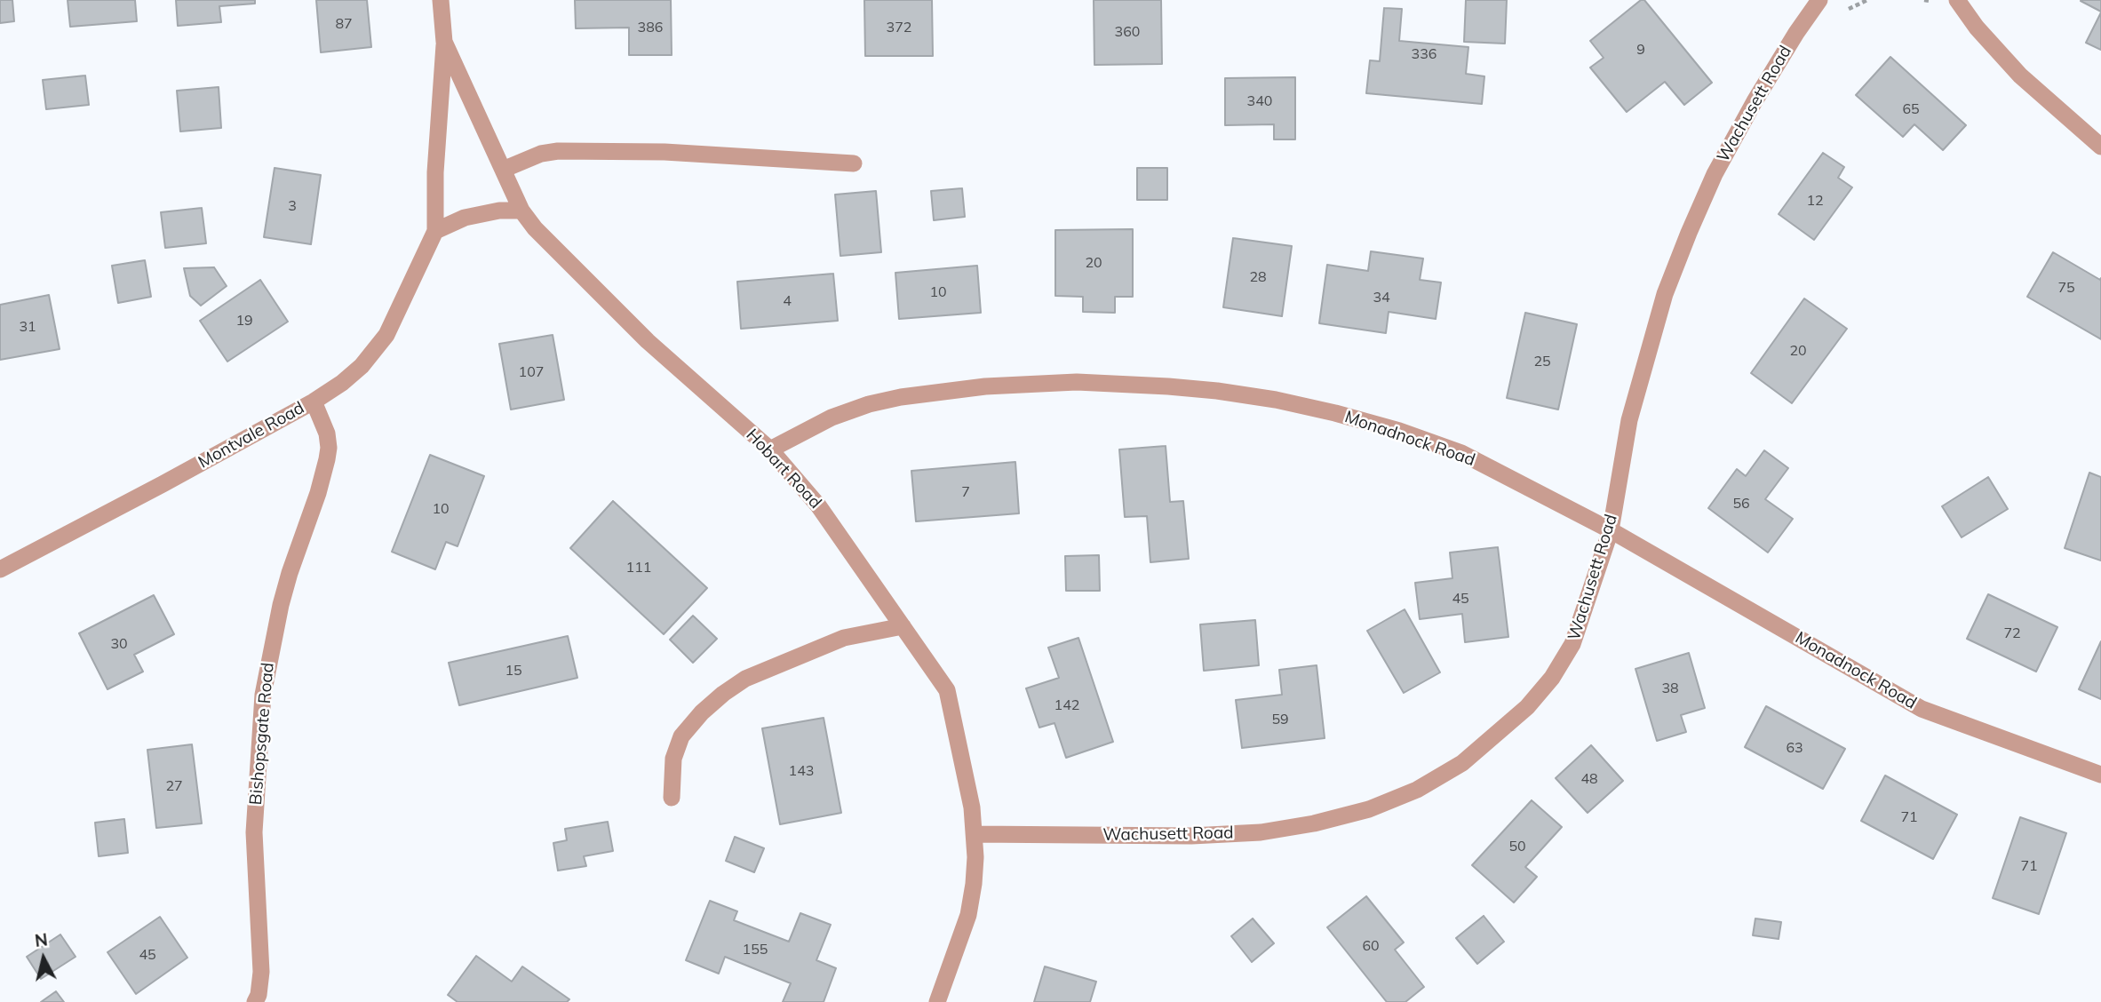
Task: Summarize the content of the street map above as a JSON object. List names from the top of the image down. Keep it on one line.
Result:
{"streets":{"street":["Wachusett Road","Montvale Road","Monadnock Road","Hobart Road","Bishopsgate Road"]},"crossings":[["Wachusett Road","Monadnock Road"],["Wachusett Road","Hobart Road"],["Montvale Road","Hobart Road"],["Montvale Road","Bishopsgate Road"],["Monadnock Road","Hobart Road"]],"house_numbers":["87","386","372","360","9","336","340","65","12","3","20","28","75","10","34","4","19","31","20","25","107","7","56","10","111","45","72","30","15","38","142","59","63","143","48","27","71","50","71","60","155","45"],"north":"top"}
